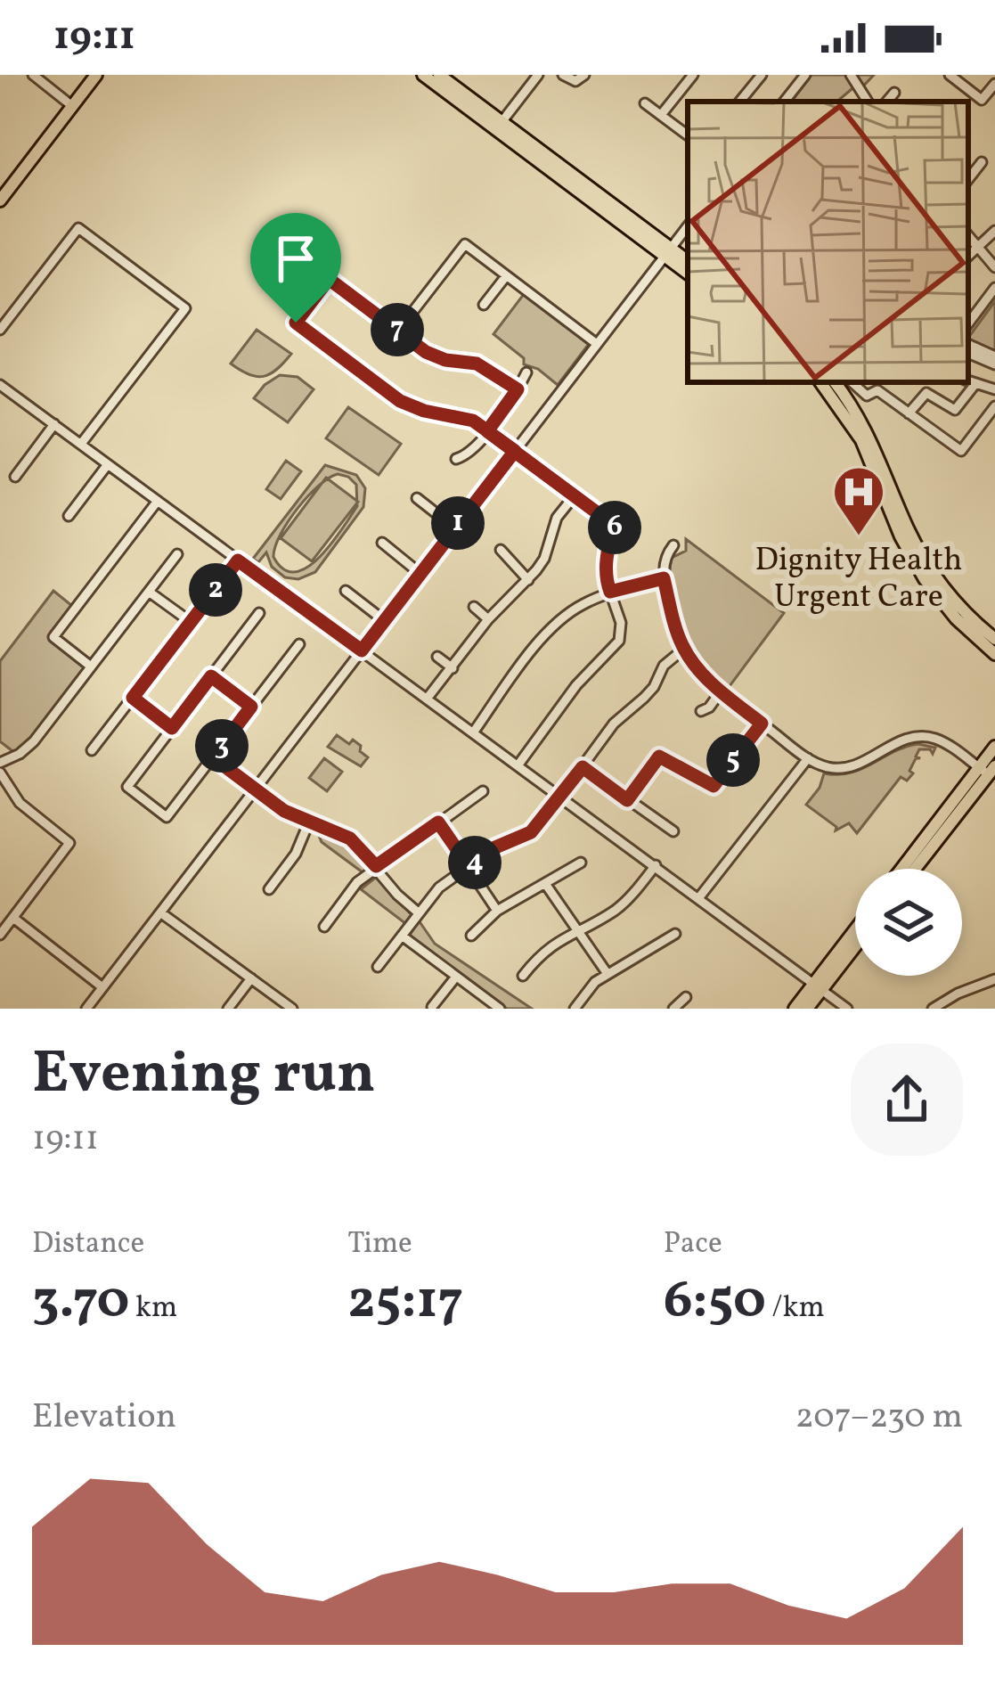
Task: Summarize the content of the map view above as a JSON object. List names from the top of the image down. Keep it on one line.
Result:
{"places":{"hospital":["Dignity Health Urgent Care"]},"page":{"status":"19:11","pins":["7","1","6","2","3","5","4"],"heading":["Evening run","19:11"],"stats":[["Distance","3.70 km"],["Time","25:17"],["Pace","6:50 /km"]],"chart":["Elevation","207–230 m"]}}
